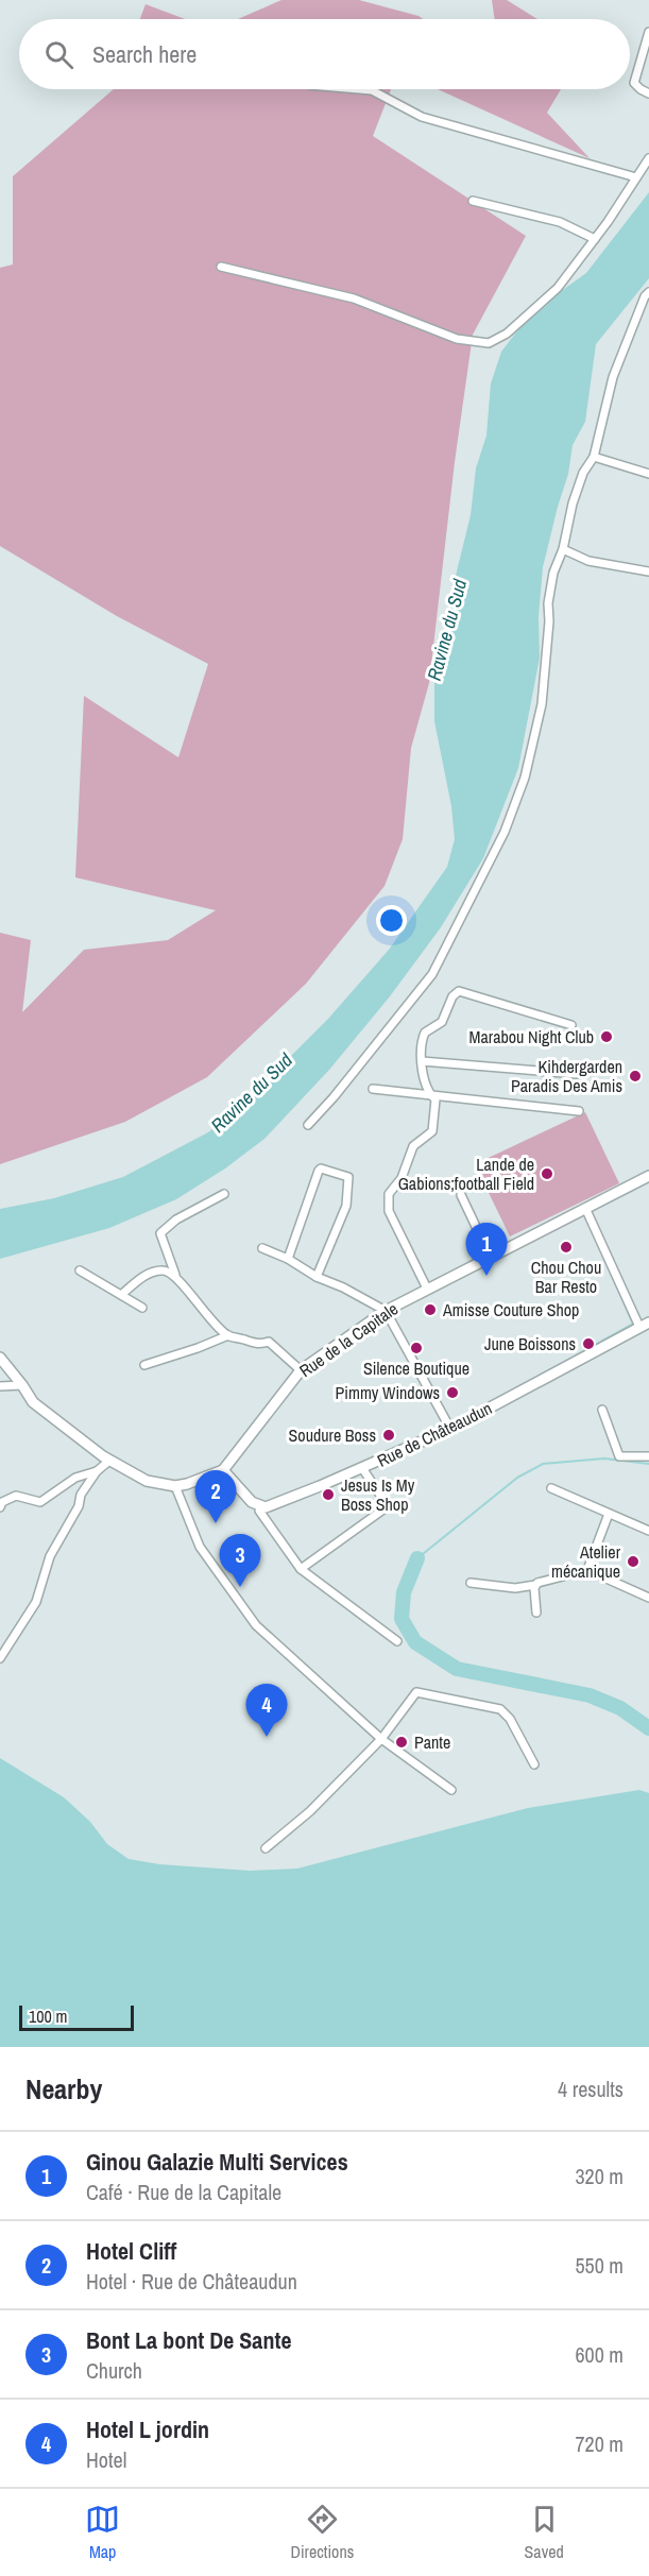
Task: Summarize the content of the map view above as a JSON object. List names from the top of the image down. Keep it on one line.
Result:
{"streets":{"street":["Rue de la Capitale","Rue de Châteaudun"]},"water":["Ravine du Sud"],"places":["Marabou Night Club","Kihdergarden Paradis Des Amis","Lande de Gabions;football Field","Chou Chou Bar Resto","Amisse Couture Shop","June Boissons","Silence Boutique","Pimmy Windows","Soudure Boss","Jesus Is My Boss Shop","Atelier mécanique","Pante"],"scale_bar":"100 m","page":{"search":"Search here","pins":["1","2","3","4"],"scale":"100 m","heading":["Nearby","4 results"],"list":[{"mark":"1","name":"Ginou Galazie Multi Services","note":"Café · Rue de la Capitale","value":"320 m"},{"mark":"2","name":"Hotel Cliff","note":"Hotel · Rue de Châteaudun","value":"550 m"},{"mark":"3","name":"Bont La bont De Sante","note":"Church","value":"600 m"},{"mark":"4","name":"Hotel L jordin","note":"Hotel","value":"720 m"}],"nav":["Map","Directions","Saved"]}}
